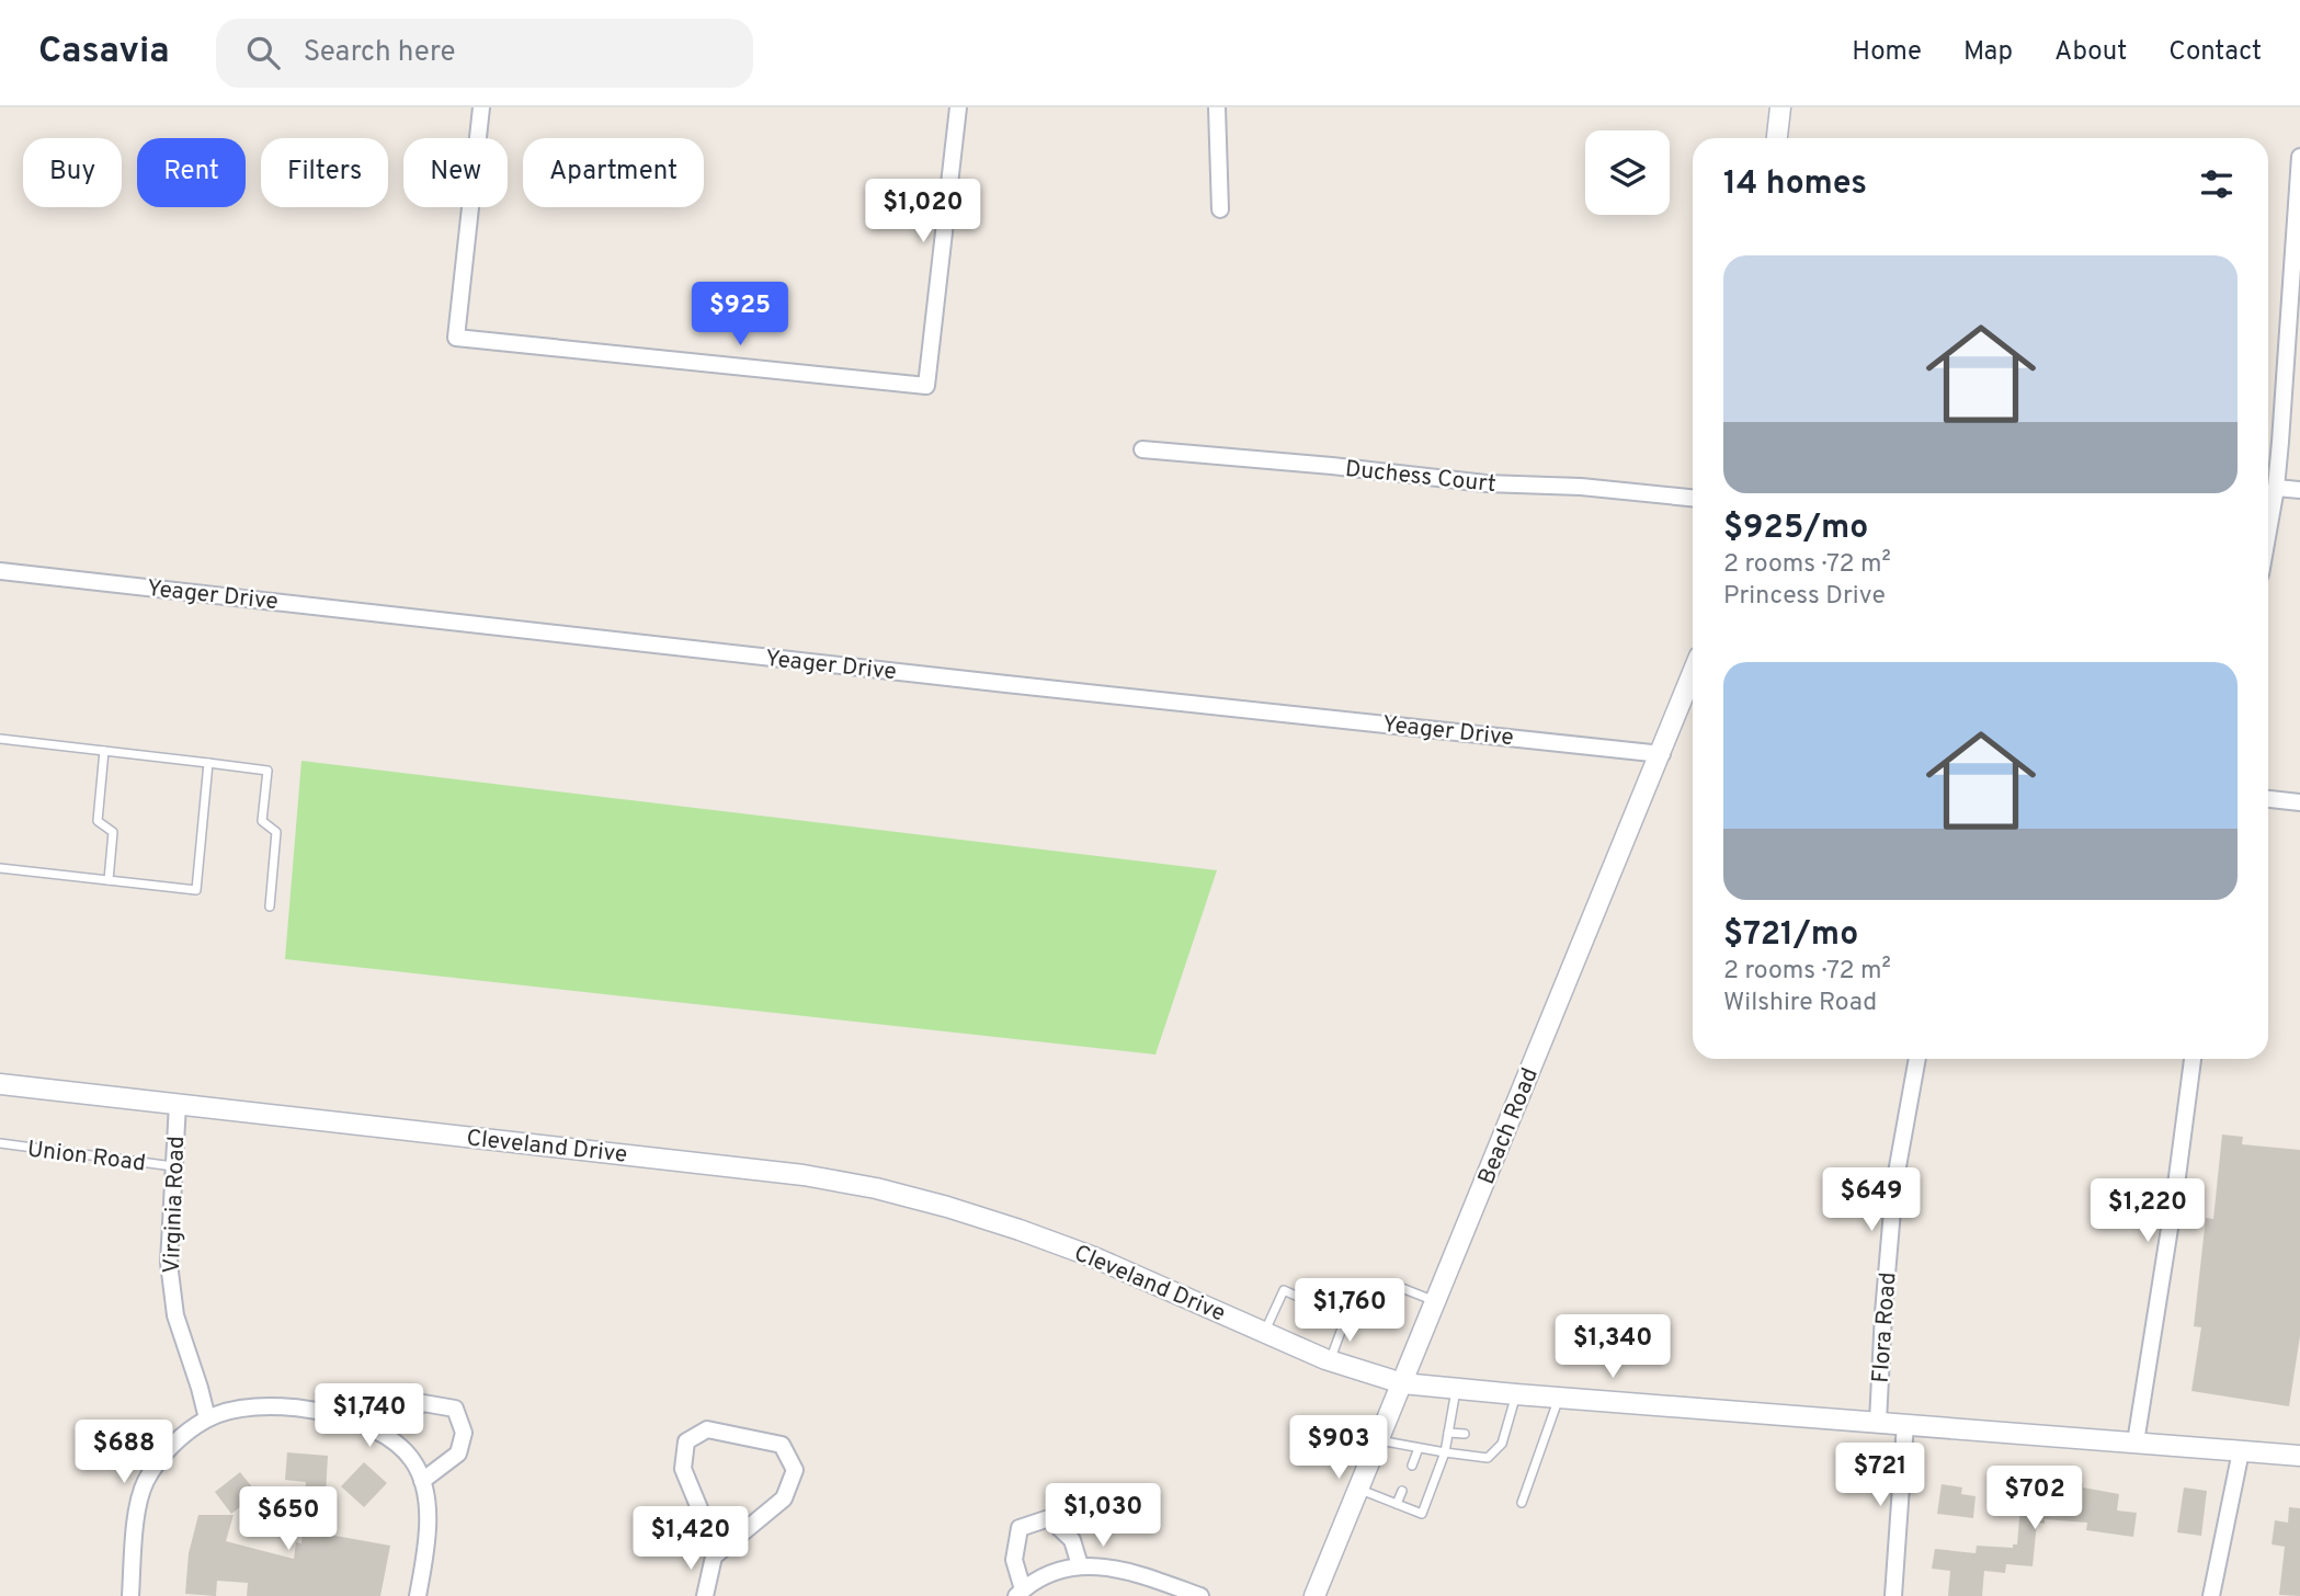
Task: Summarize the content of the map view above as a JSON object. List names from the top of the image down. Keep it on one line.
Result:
{"streets":{"street":["Duchess Court","Yeager Drive","Beach Road","Cleveland Drive","Virginia Road","Flora Road"],"lane":["Union Road"]},"crossings":[["Yeager Drive","Beach Road"],["Beach Road","Cleveland Drive"],["Cleveland Drive","Virginia Road"],["Cleveland Drive","Flora Road"],["Union Road","Virginia Road"]],"page":{"header":"Casavia","search":"Search here","nav":["Home","Map","About","Contact"],"chip":["Buy","Rent","Filters","New","Apartment"],"heading":"14 homes","price":["$1,020","$925","$649","$1,220","$1,760","$1,340","$1,740","$903","$688","$721","$702","$1,030","$650","$1,420"],"list":[{"name":"$925/mo","note":"2 rooms · 72 m² · Princess Drive"},{"name":"$721/mo","note":"2 rooms · 72 m² · Wilshire Road"}]}}
